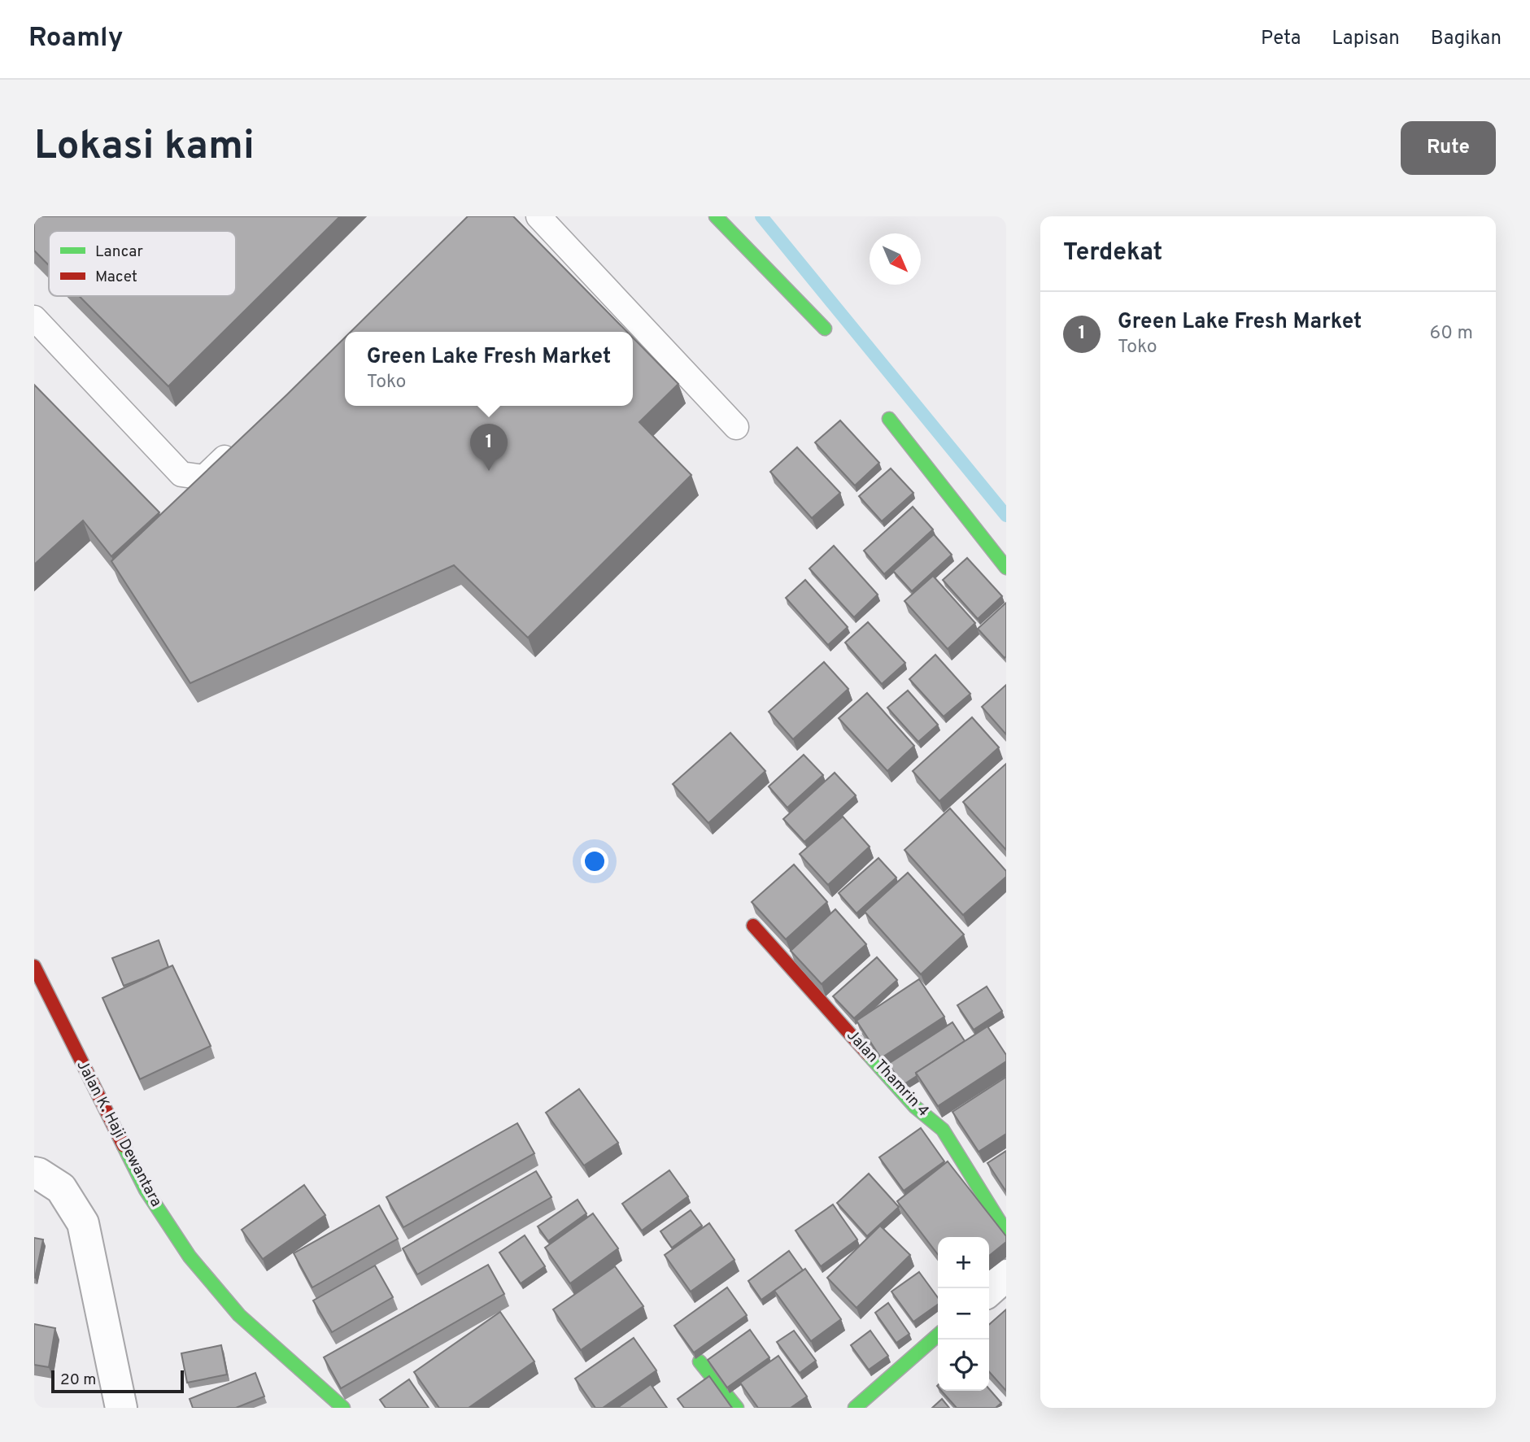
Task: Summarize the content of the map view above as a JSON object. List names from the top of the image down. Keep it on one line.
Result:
{"streets":{"street":["Jalan Thamrin 4","Jalan K. Haji Dewantara"]},"legend":["Lancar","Macet"],"scale_bar":"20 m","north":"bottom right","page":{"header":"Roamly","nav":["Peta","Lapisan","Bagikan"],"buttons":"Rute","title":"Lokasi kami","heading":"Terdekat","list":[{"mark":"1","name":"Green Lake Fresh Market","note":"Toko","value":"60 m"}],"popup":["Green Lake Fresh Market","Toko"],"pins":"1","map_buttons":["+","−"],"scale":"20 m"}}
